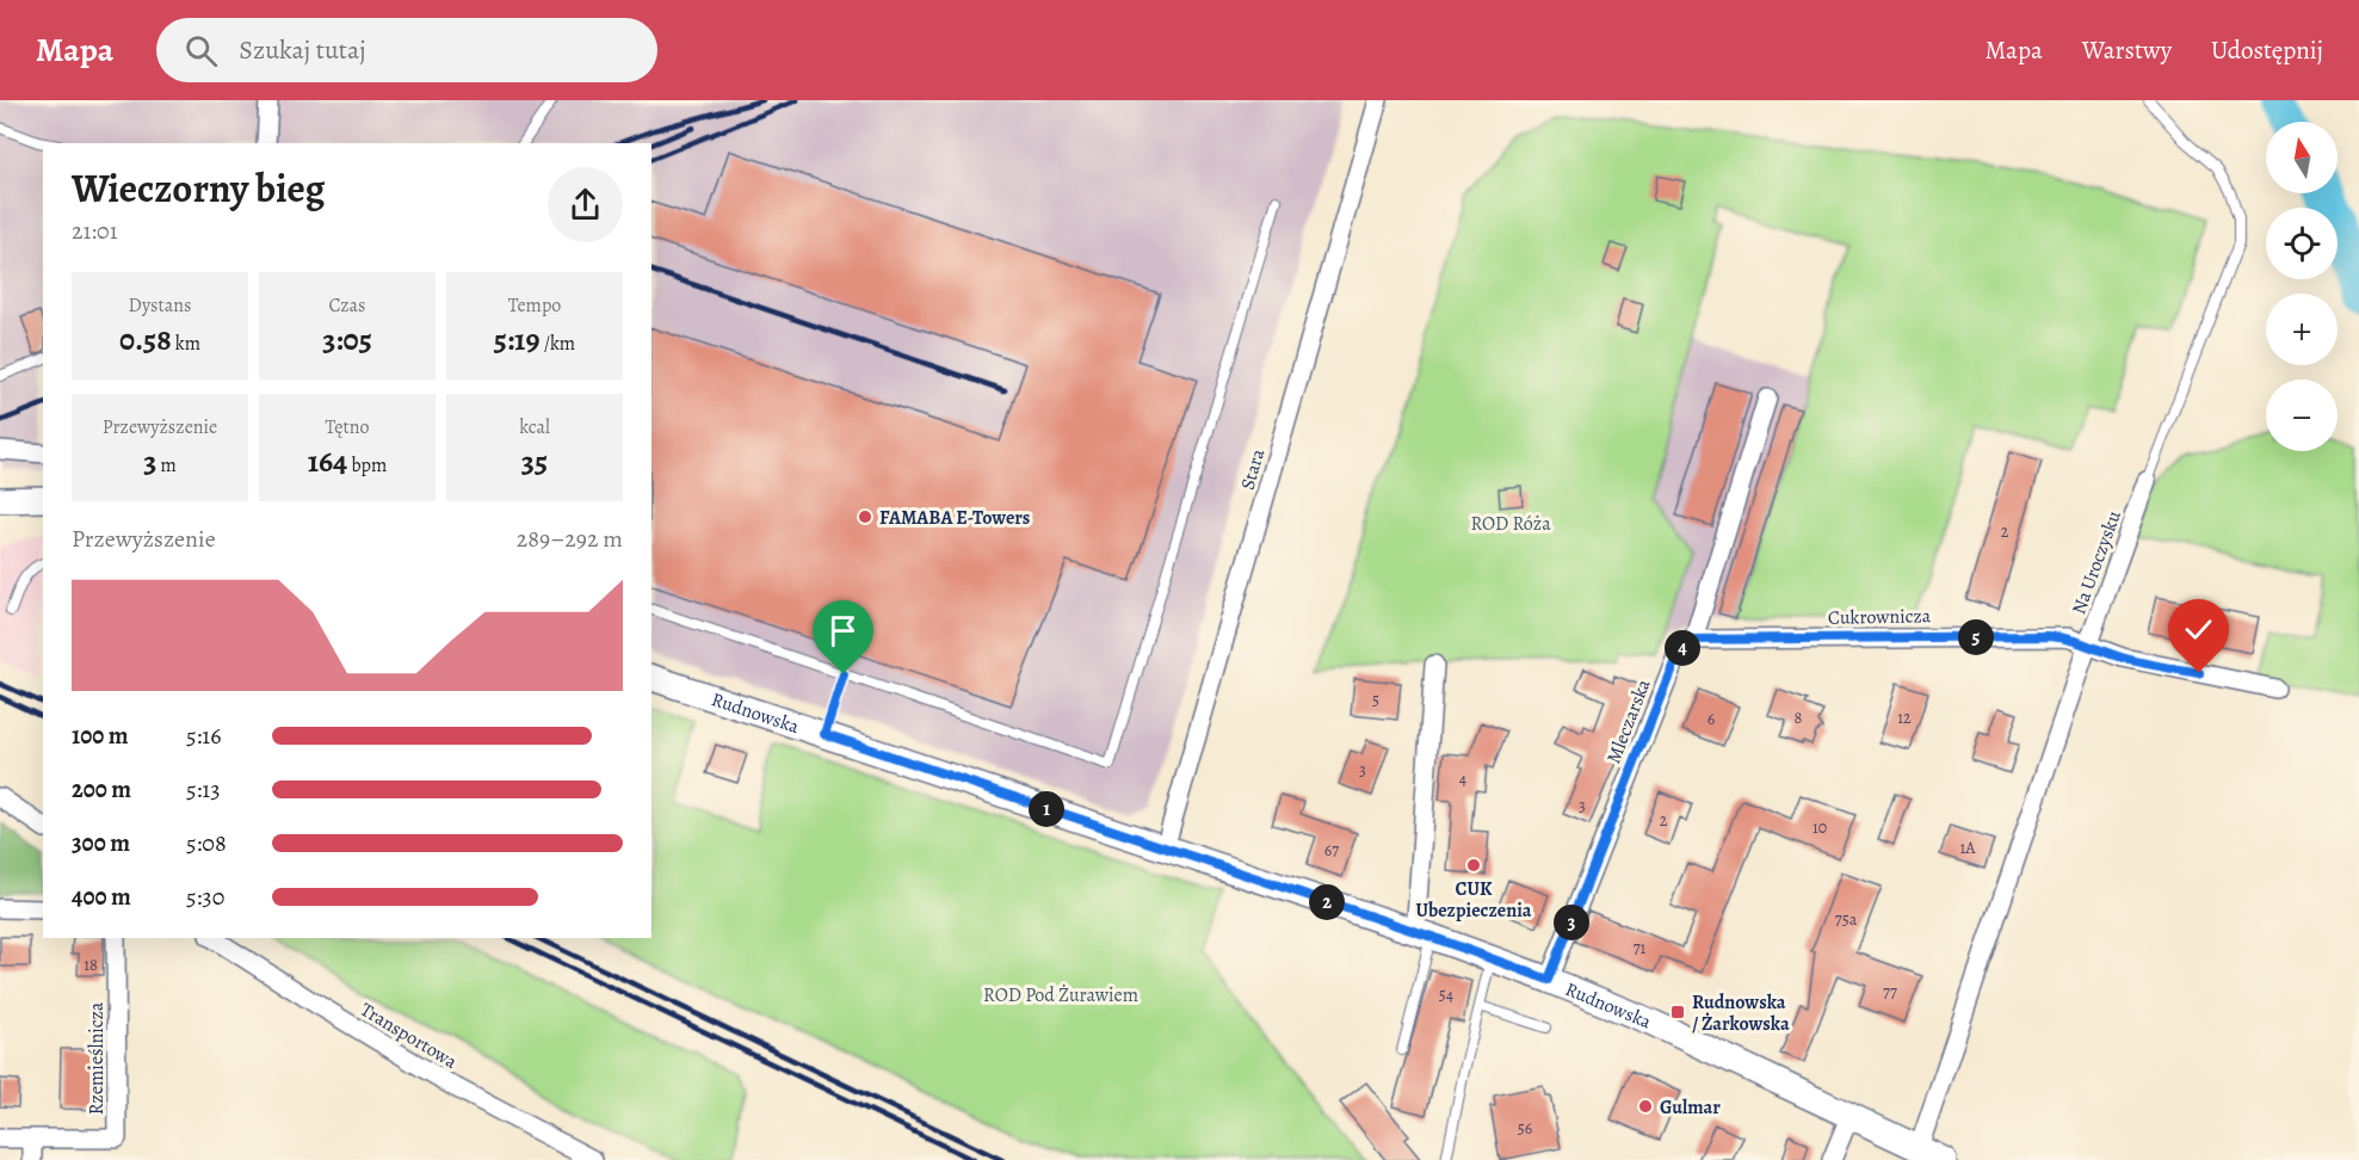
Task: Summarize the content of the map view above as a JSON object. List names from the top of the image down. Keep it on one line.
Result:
{"streets":{"main road":["Rudnowska"],"street":["Stara","Na Uroczysku","Cukrownicza","Mleczarska","Transportowa","Rzemieślnicza"]},"crossings":[["Stara","Rudnowska"],["Na Uroczysku","Cukrownicza"],["Na Uroczysku","Rudnowska"],["Cukrownicza","Mleczarska"],["Rudnowska","Mleczarska"]],"parks":["ROD Róża","ROD Pod Żurawiem"],"places":{"other":["FAMABA E-Towers","CUK Ubezpieczenia","Gulmar"],"transit":["Rudnowska / Żarkowska"]},"house_numbers":["2","5","8","12","6","3","4","3","2","10","1A","67","75a","71","18","77","54","56"],"north":"top","page":{"header":"Mapa","search":"Szukaj tutaj","nav":["Mapa","Warstwy","Udostępnij"],"map_buttons":["+","−"],"heading":["Wieczorny bieg","21:01"],"stats":[["Dystans","0.58 km"],["Czas","3:05"],["Tempo","5:19 /km"],["Przewyższenie","3 m"],["Tętno","164 bpm"],["kcal","35"]],"chart":["Przewyższenie","289–292 m"],"pins":["5","4","1","2","3"],"list":[{"name":"100 m","note":"5:16"},{"name":"200 m","note":"5:13"},{"name":"300 m","note":"5:08"},{"name":"400 m","note":"5:30"}]}}
